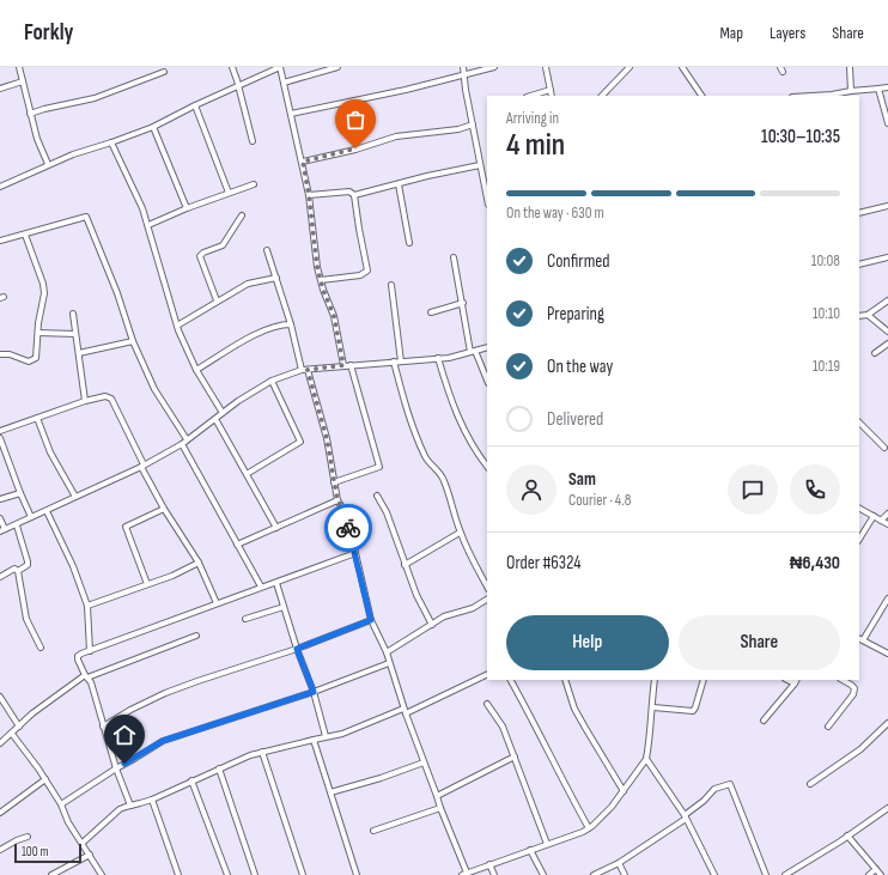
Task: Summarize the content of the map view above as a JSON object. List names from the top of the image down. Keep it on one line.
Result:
{"scale_bar":"100 m","page":{"header":"Forkly","nav":["Map","Layers","Share"],"heading":["4 min","Arriving in","10:30–10:35"],"panel":["Sam","Courier · 4.8","Order #6324","₦6,430"],"bar":"On the way · 630 m","list":[["Confirmed","10:08"],["Preparing","10:10"],["On the way","10:19"],"Delivered"],"buttons":["Help","Share"],"scale":"100 m"}}
